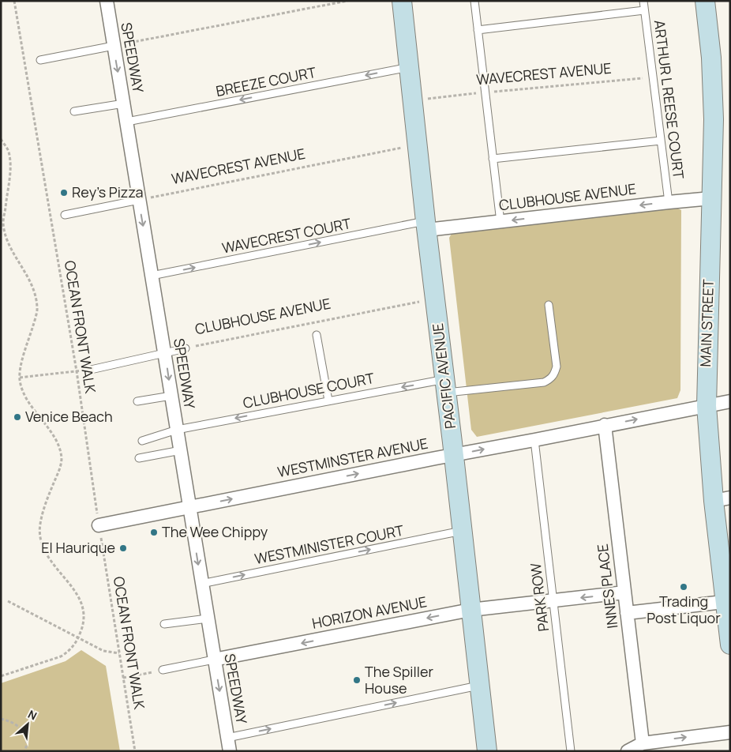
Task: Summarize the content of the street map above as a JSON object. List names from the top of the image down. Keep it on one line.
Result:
{"streets":{"main road":["MAIN STREET","PACIFIC AVENUE"],"street":["SPEEDWAY","CLUBHOUSE AVENUE","WESTMINSTER AVENUE","INNES PLACE","HORIZON AVENUE"],"lane":["BREEZE COURT","ARTHUR L REESE COURT","WAVECREST COURT","CLUBHOUSE COURT","WESTMINISTER COURT","PARK ROW"],"path":["WAVECREST AVENUE","OCEAN FRONT WALK"]},"crossings":[["SPEEDWAY","WAVECREST AVENUE"],["SPEEDWAY","BREEZE COURT"],["SPEEDWAY","CLUBHOUSE AVENUE"],["SPEEDWAY","WAVECREST COURT"],["SPEEDWAY","CLUBHOUSE COURT"],["SPEEDWAY","WESTMINSTER AVENUE"],["SPEEDWAY","WESTMINISTER COURT"],["SPEEDWAY","HORIZON AVENUE"],["WAVECREST AVENUE","ARTHUR L REESE COURT"],["WAVECREST AVENUE","PACIFIC AVENUE"],["BREEZE COURT","PACIFIC AVENUE"],["ARTHUR L REESE COURT","CLUBHOUSE AVENUE"],["CLUBHOUSE AVENUE","WAVECREST COURT"],["CLUBHOUSE AVENUE","MAIN STREET"],["CLUBHOUSE AVENUE","PACIFIC AVENUE"],["WAVECREST COURT","PACIFIC AVENUE"],["MAIN STREET","WESTMINSTER AVENUE"],["OCEAN FRONT WALK","WESTMINSTER AVENUE"],["PACIFIC AVENUE","CLUBHOUSE COURT"],["PACIFIC AVENUE","WESTMINSTER AVENUE"],["PACIFIC AVENUE","WESTMINISTER COURT"],["PACIFIC AVENUE","HORIZON AVENUE"],["WESTMINSTER AVENUE","INNES PLACE"],["WESTMINSTER AVENUE","PARK ROW"],["INNES PLACE","HORIZON AVENUE"],["PARK ROW","HORIZON AVENUE"]],"one_way":["SPEEDWAY","BREEZE COURT","WAVECREST COURT","CLUBHOUSE COURT","WESTMINSTER AVENUE","WESTMINISTER COURT","HORIZON AVENUE"],"places":["Rey's Pizza","Venice Beach","The Wee Chippy","El Haurique","Trading Post Liquor","The Spiller House"],"north":"top right"}
